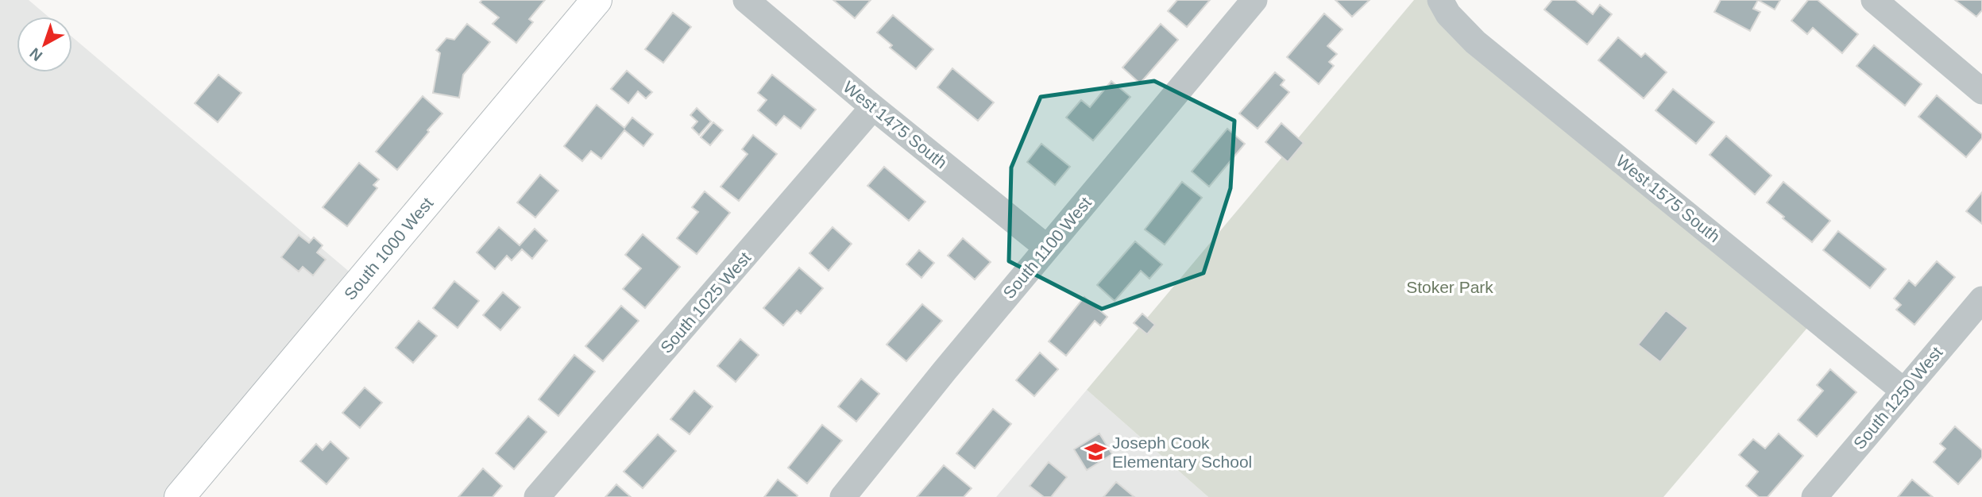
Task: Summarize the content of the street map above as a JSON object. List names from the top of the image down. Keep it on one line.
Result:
{"streets":{"main road":["South 1000 West"],"street":["West 1475 South","West 1575 South","South 1100 West","South 1025 West","South 1250 West"]},"crossings":[["West 1475 South","South 1100 West"],["West 1475 South","South 1025 West"],["West 1575 South","South 1250 West"]],"parks":["Stoker Park"],"places":{"school or university":["Joseph Cook Elementary School"]},"north":"bottom left"}
